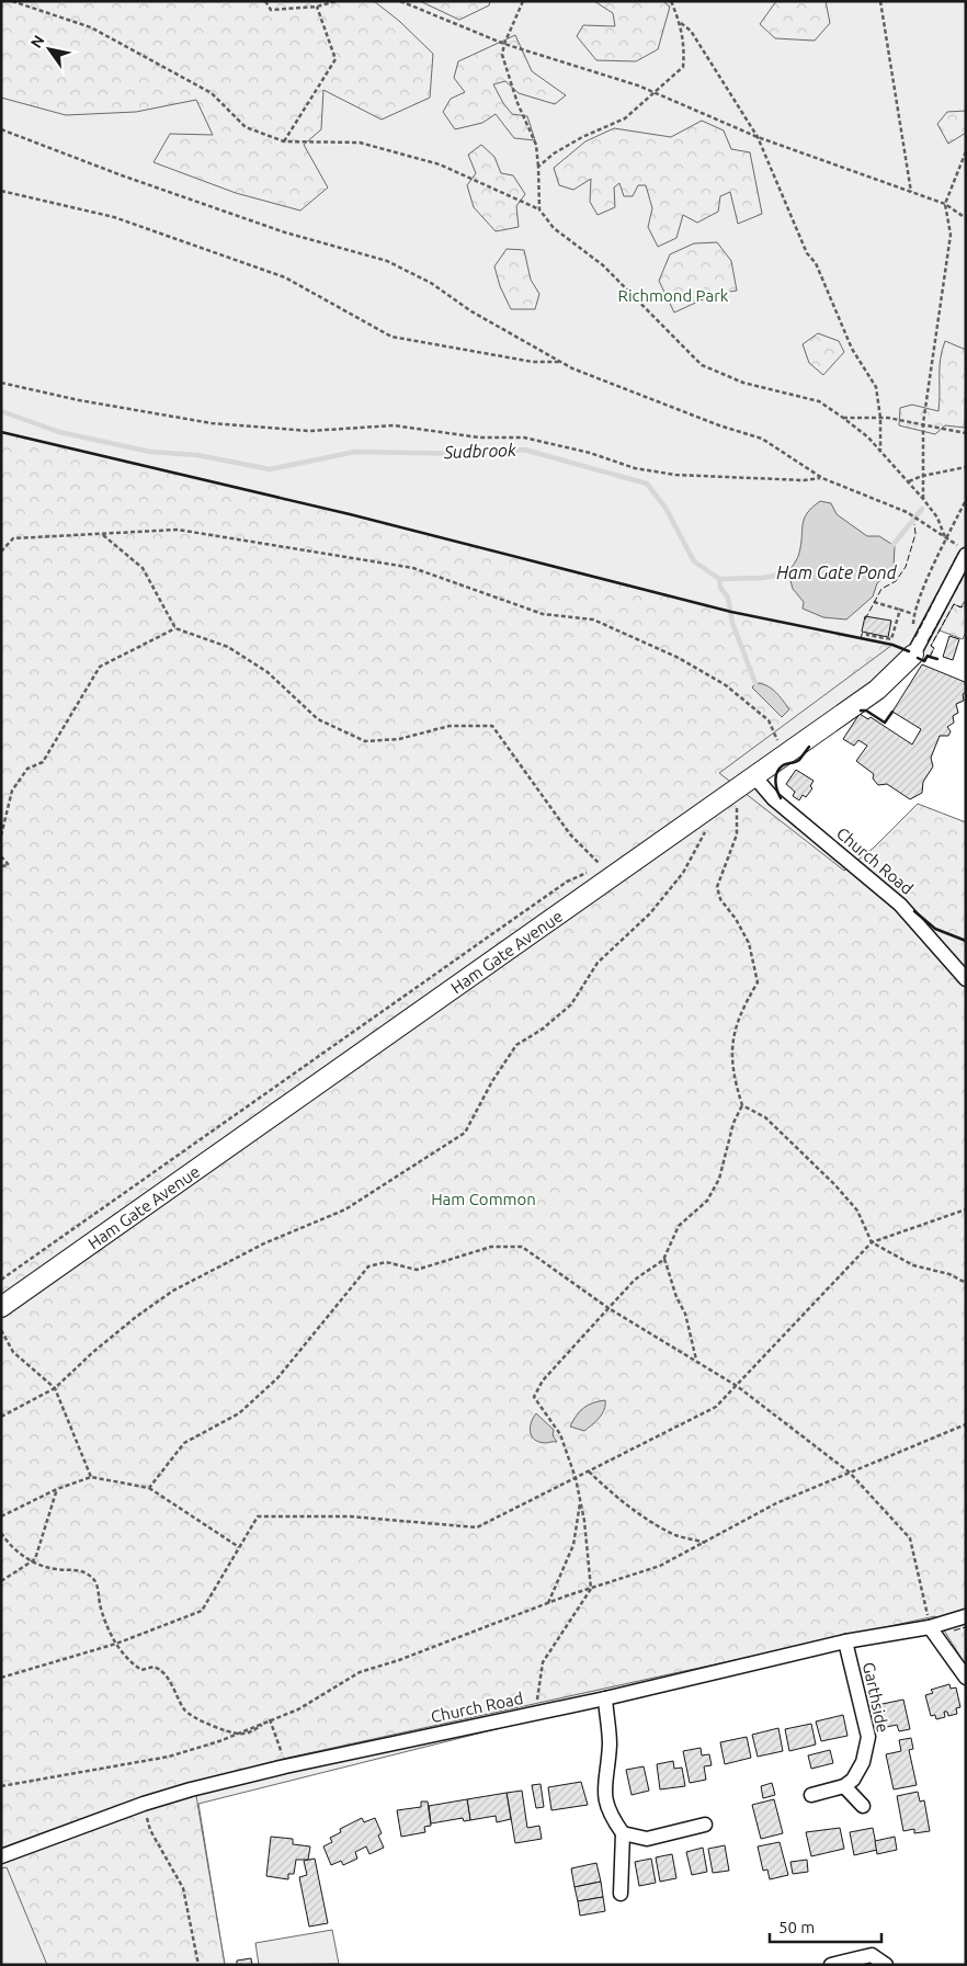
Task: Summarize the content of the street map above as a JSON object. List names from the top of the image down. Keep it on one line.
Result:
{"streets":{"main road":["Ham Gate Avenue"],"street":["Church Road","Garthside"]},"crossings":[["Church Road","Ham Gate Avenue"],["Church Road","Garthside"]],"water":["Sudbrook","Ham Gate Pond"],"parks":["Richmond Park","Ham Common"],"scale_bar":"50 m","north":"top left"}
